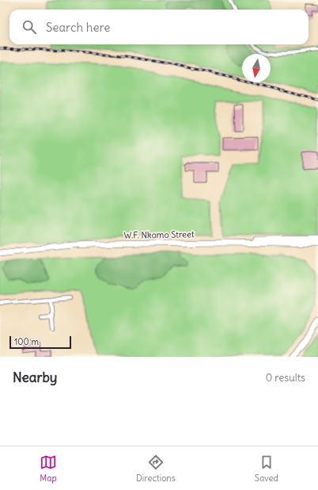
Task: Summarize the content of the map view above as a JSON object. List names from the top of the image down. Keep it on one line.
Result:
{"streets":{"main road":["W.F. Nkomo Street"]},"scale_bar":"100 m","north":"bottom","page":{"search":"Search here","scale":"100 m","heading":["Nearby","0 results"],"nav":["Map","Directions","Saved"]}}
